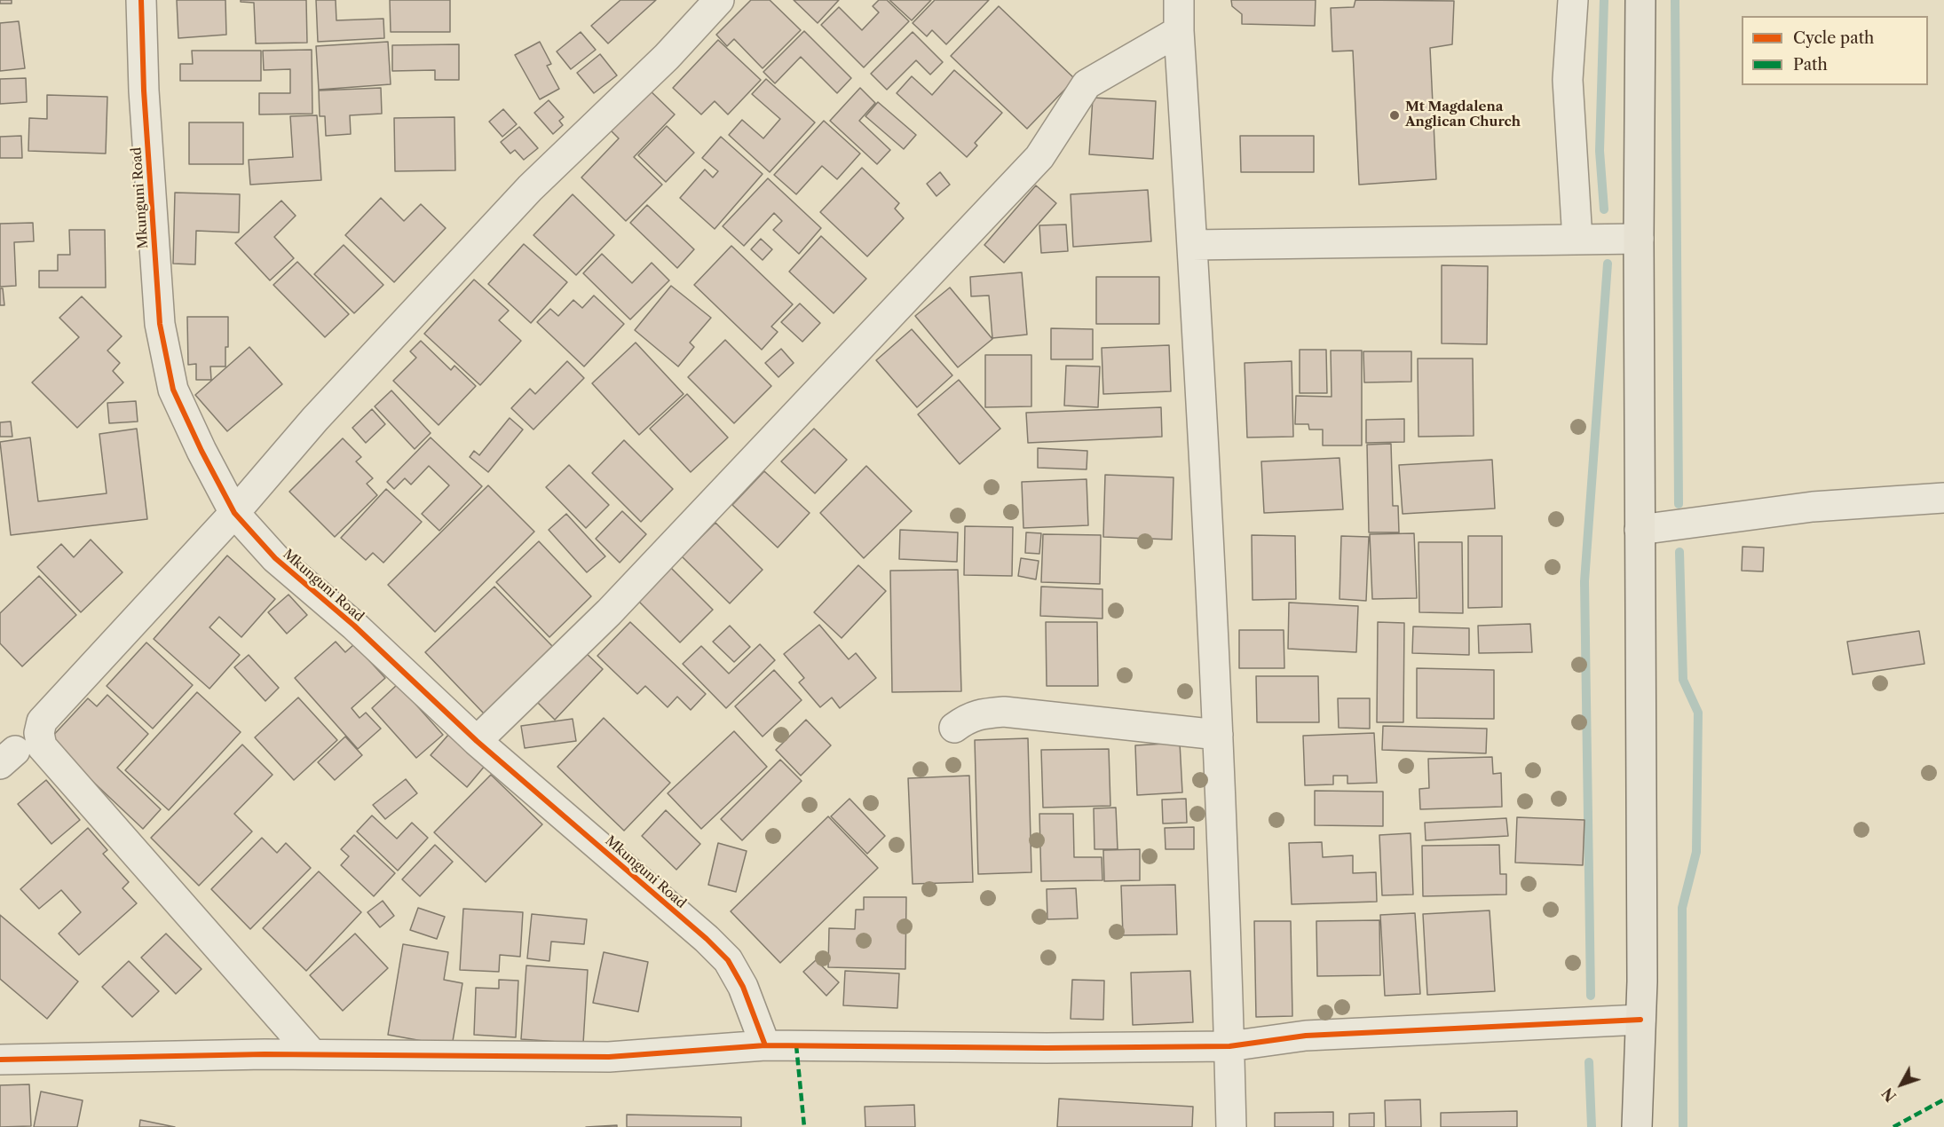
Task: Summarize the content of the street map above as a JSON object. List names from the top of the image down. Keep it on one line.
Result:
{"streets":{"street":["Mkunguni Road"]},"places":["Mt Magdalena Anglican Church"],"legend":["Cycle path","Path"],"north":"bottom left"}
